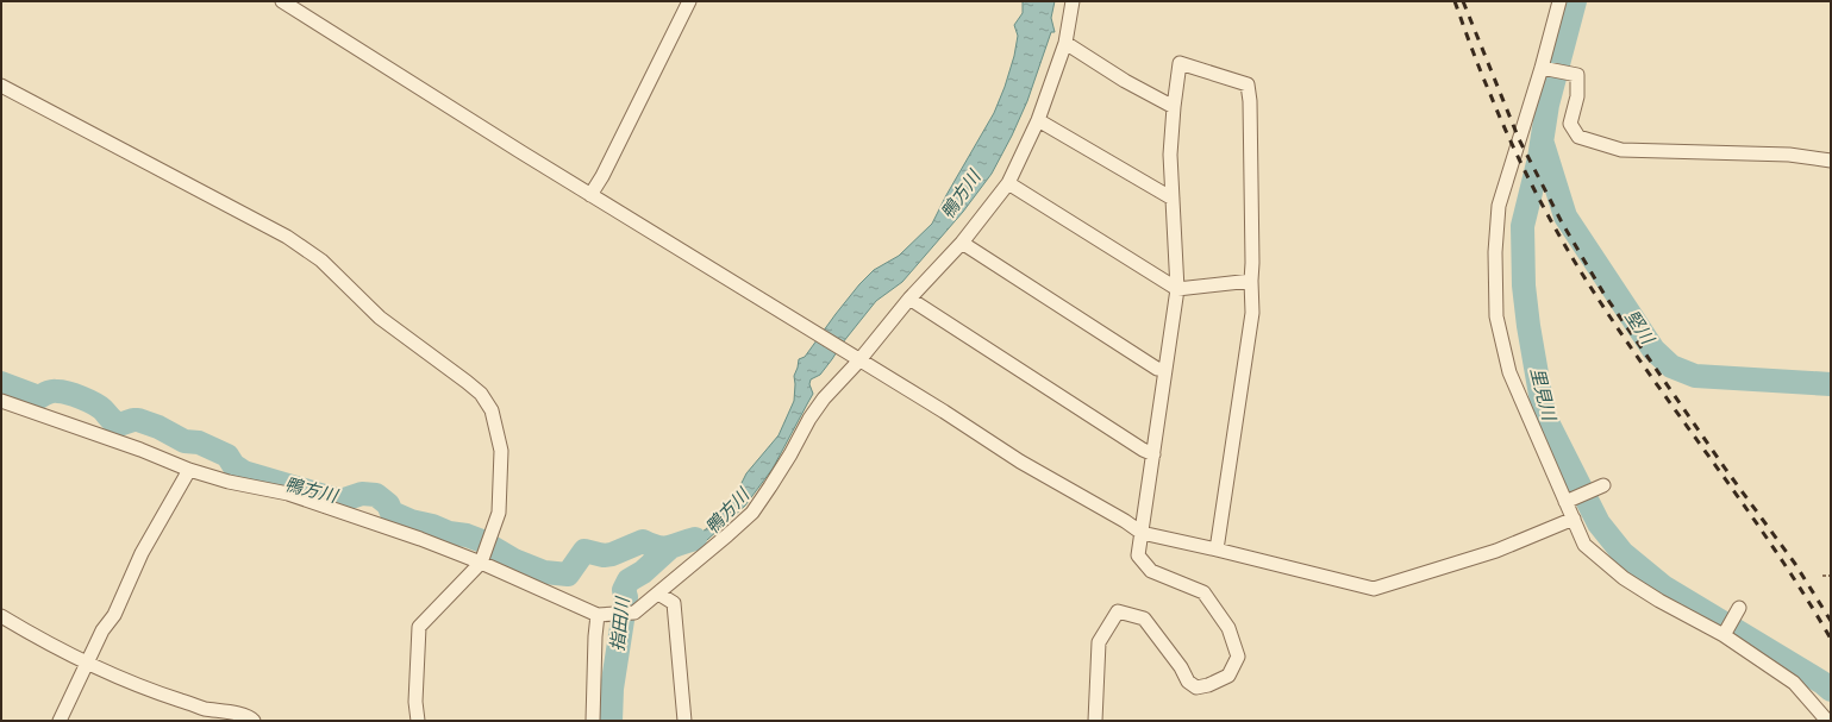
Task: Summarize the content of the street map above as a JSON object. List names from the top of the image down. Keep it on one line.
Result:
{"water":["鴨方川","堅川","里見川","指田川"]}
